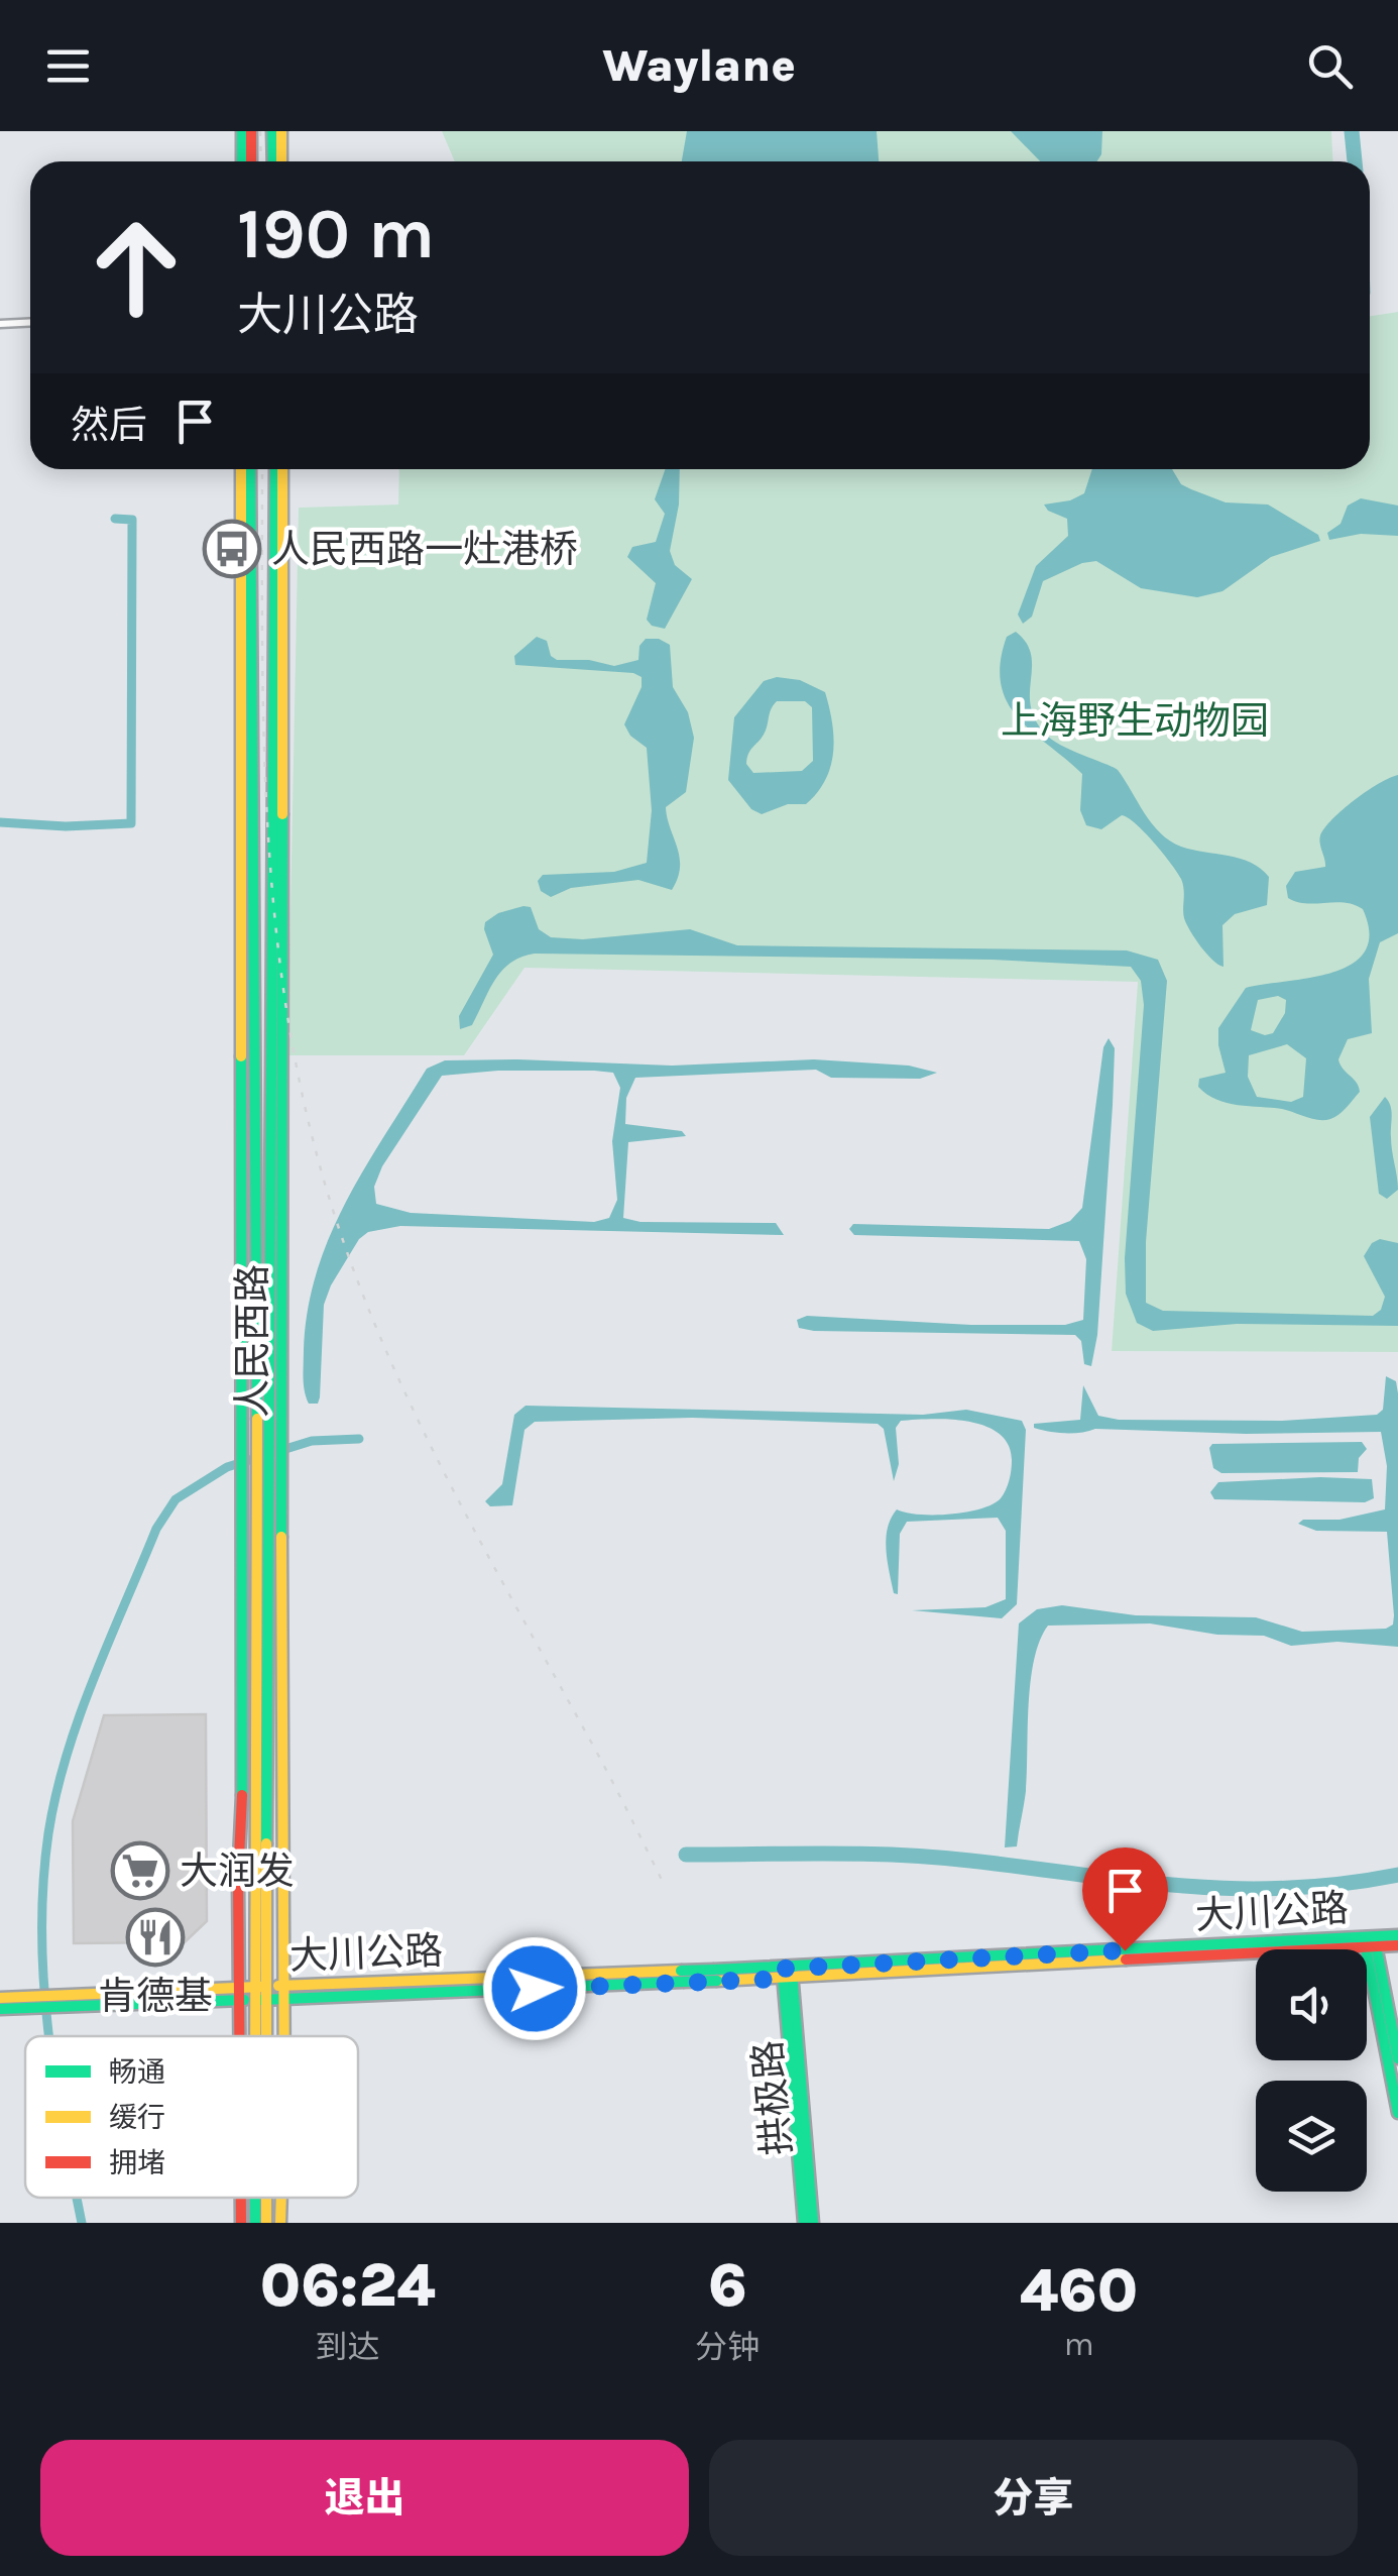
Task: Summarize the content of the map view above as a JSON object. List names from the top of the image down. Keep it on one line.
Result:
{"streets":{"main road":["人民西路","大川公路","拱极路"]},"crossings":[["人民西路","大川公路"],["大川公路","拱极路"]],"parks":["上海野生动物园"],"places":{"bus stop":["人民西路一灶港桥"],"supermarket":["大润发"],"restaurant":["肯德基"]},"legend":["畅通","缓行","拥堵"],"page":{"header":"Waylane","turn":["190 m","大川公路"],"then":"然后","eta":["06:24","到达","6","分钟","460","m"],"buttons":["退出","分享"]}}
